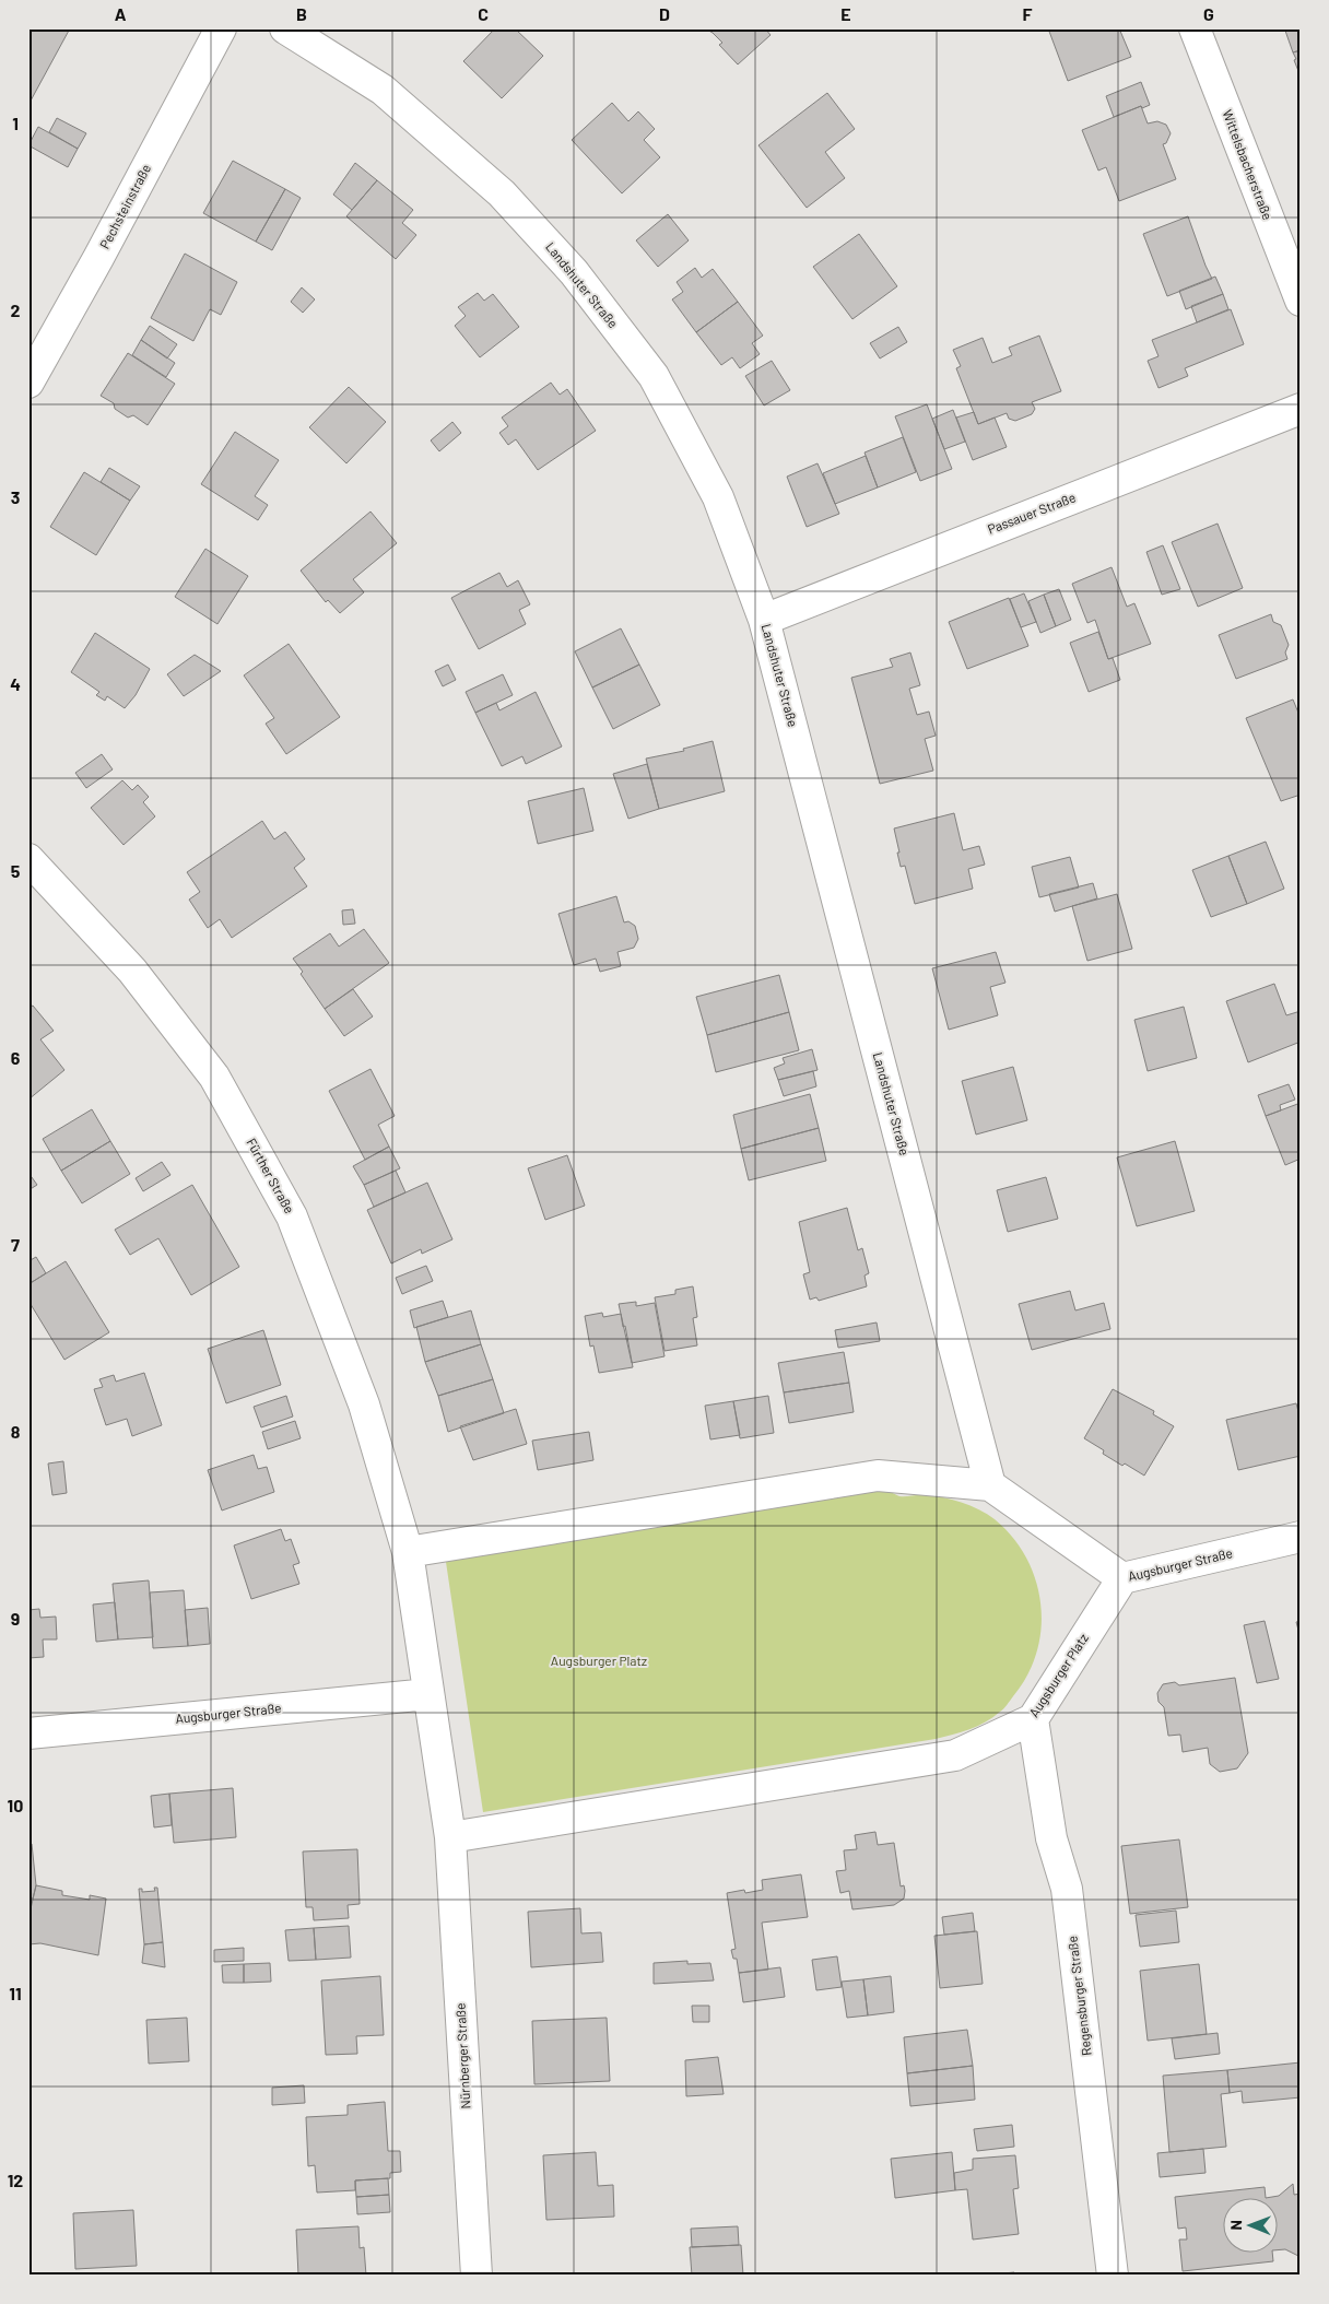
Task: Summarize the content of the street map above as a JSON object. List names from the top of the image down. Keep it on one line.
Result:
{"streets":{"street":["Wittelsbacherstraße","Pechsteinstraße","Landshuter Straße","Passauer Straße","Fürther Straße","Augsburger Straße","Augsburger Platz","Regensburger Straße","Nürnberger Straße"]},"crossings":[["Landshuter Straße","Passauer Straße"],["Landshuter Straße","Augsburger Straße"],["Augsburger Straße","Augsburger Platz"],["Augsburger Platz","Regensburger Straße"],["Augsburger Platz","Nürnberger Straße"]],"parks":["Augsburger Platz"],"north":"left","grid":{"columns":["A","B","C","D","E","F","G"],"rows":["1","2","3","4","5","6","7","8","9","10","11","12"]}}
